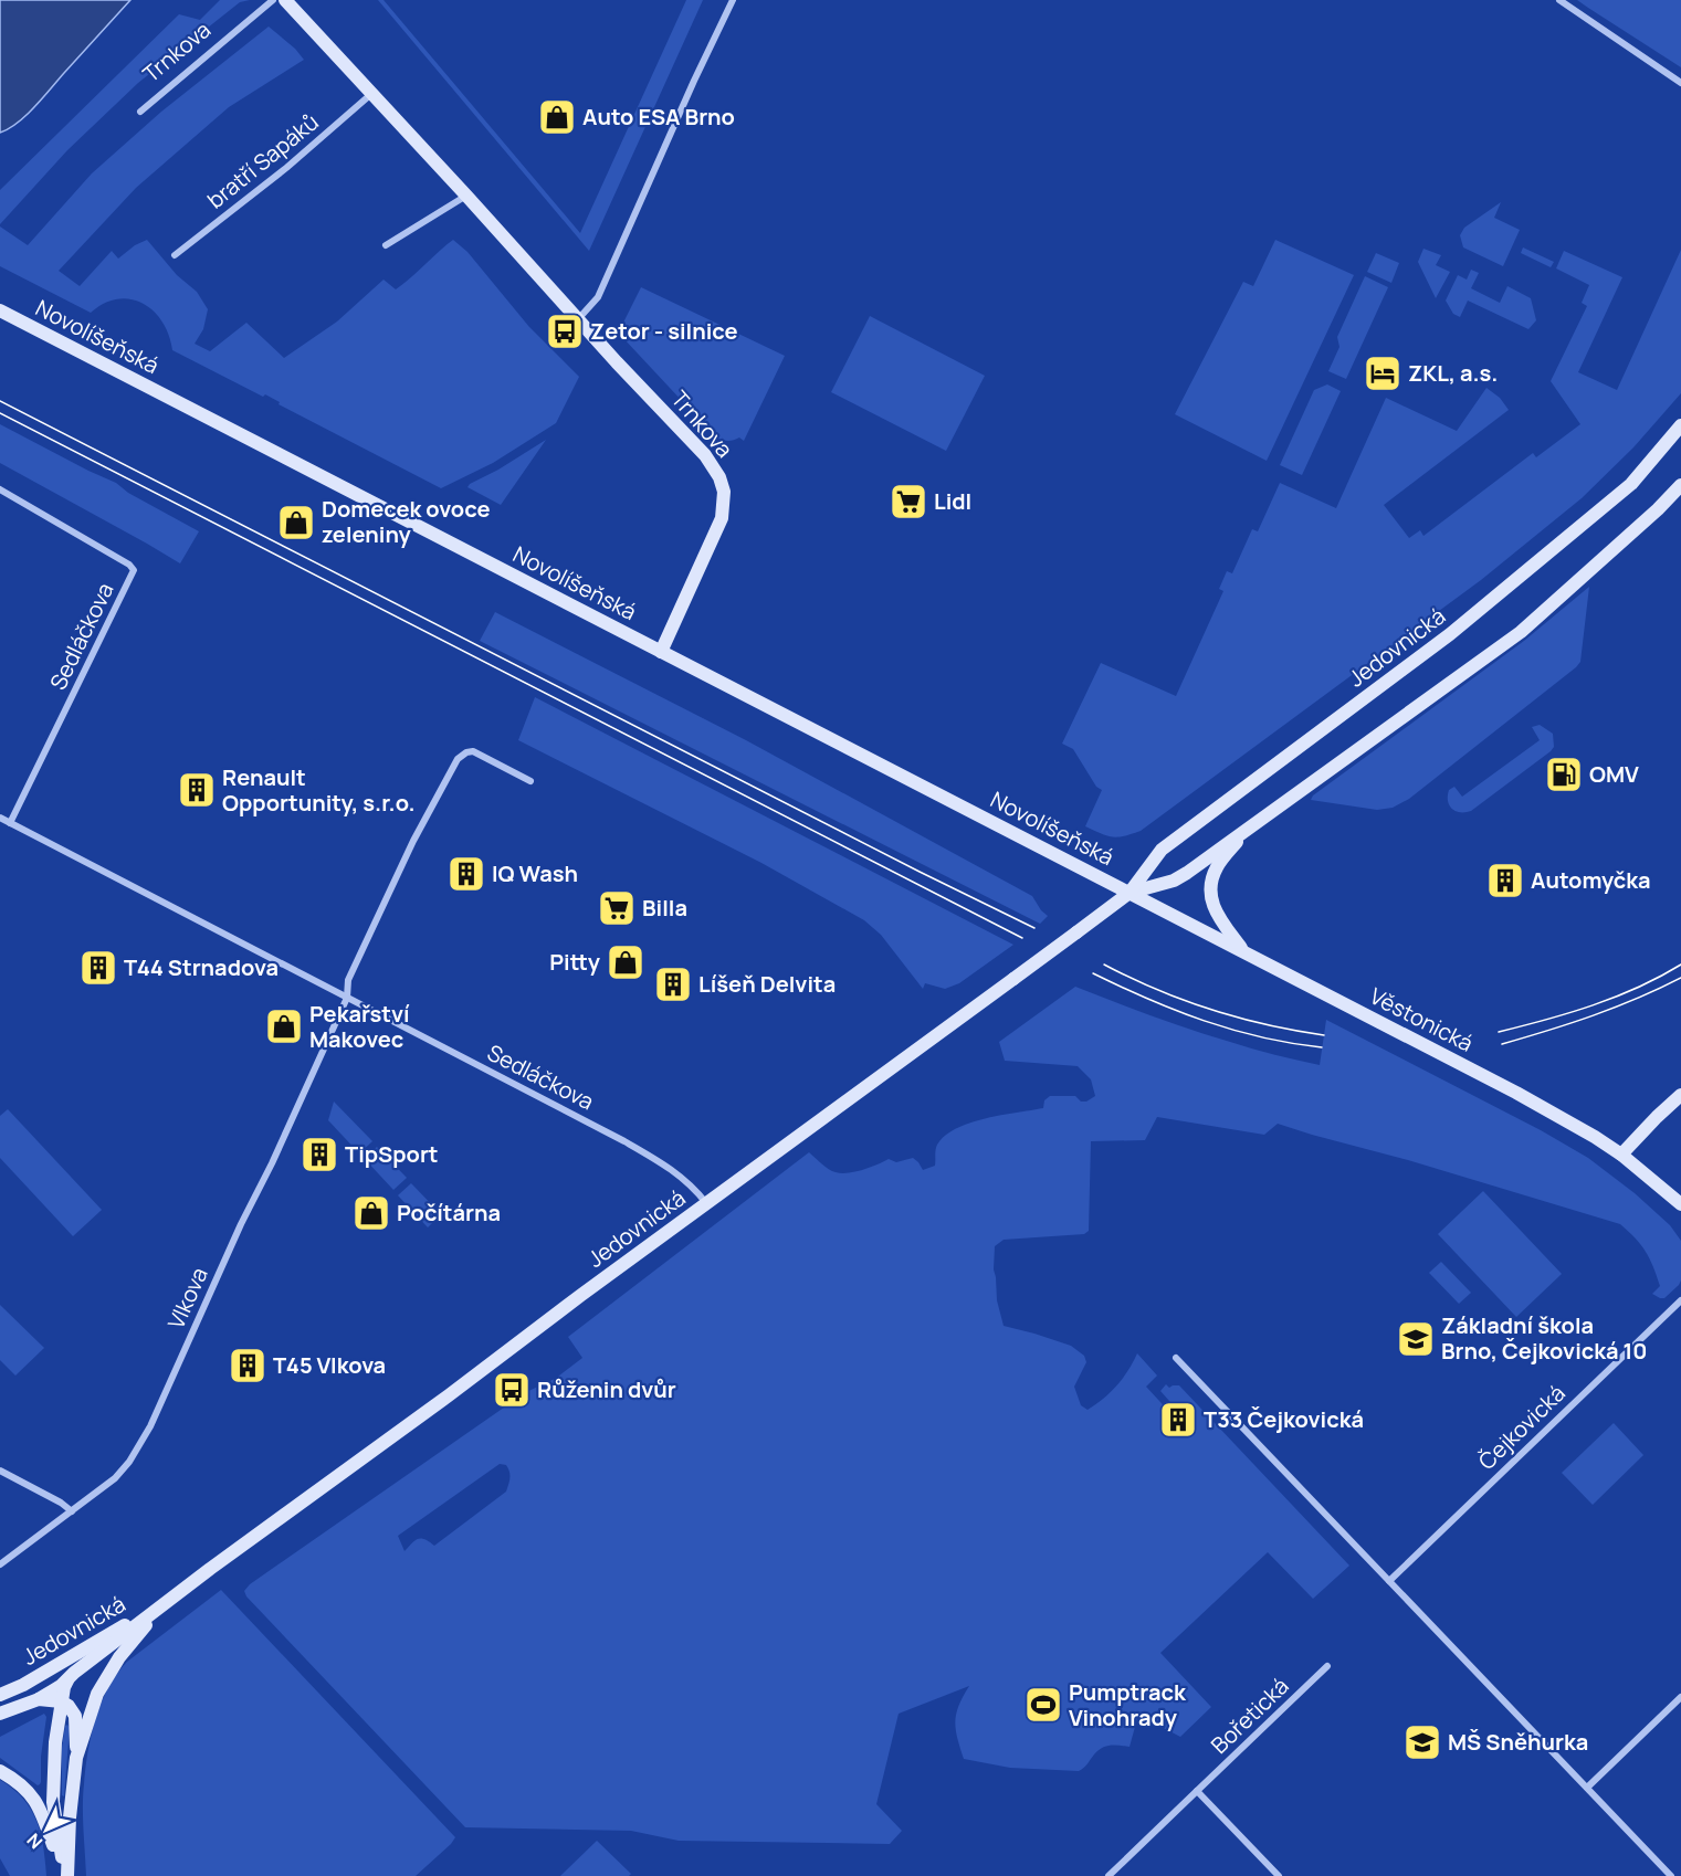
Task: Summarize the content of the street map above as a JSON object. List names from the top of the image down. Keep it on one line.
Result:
{"streets":{"main road":["Trnkova","Novolíšeňská","Jedovnická","Věstonická"],"street":["bratří Sapáků","Sedláčkova","Vlkova","Čejkovická","Bořetická"]},"crossings":[["Trnkova","bratří Sapáků"],["Trnkova","Novolíšeňská"],["Novolíšeňská","Jedovnická"],["Novolíšeňská","Věstonická"],["Sedláčkova","Jedovnická"],["Sedláčkova","Vlkova"],["Jedovnická","Věstonická"]],"places":{"shop":["Auto ESA Brno","Domecek ovoce zeleniny","Pitty","Pekařství Makovec","Počítárna"],"bus stop":["Zetor - silnice","Růženin dvůr"],"hotel":["ZKL, a.s."],"supermarket":["Lidl","Billa"],"fuel station":["OMV"],"building":["Renault Opportunity, s.r.o.","IQ Wash","Automyčka","T44 Strnadova","Líšeň Delvita","TipSport","T45 Vlkova","T33 Čejkovická"],"school or university":["Základní škola Brno, Čejkovická 10","MŠ Sněhurka"],"sports":["Pumptrack Vinohrady"]},"north":"bottom left"}
